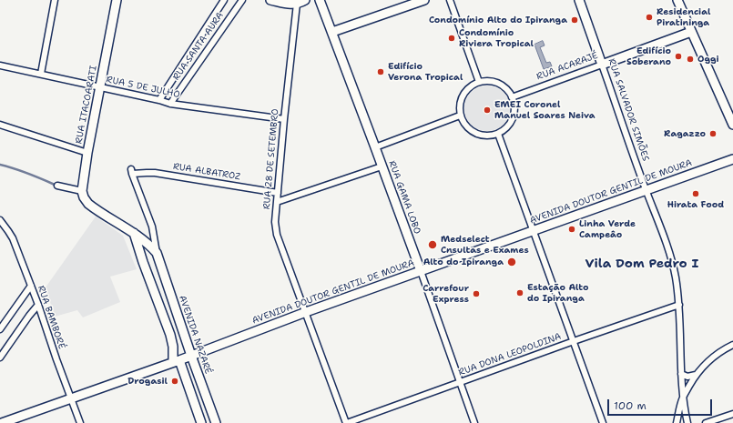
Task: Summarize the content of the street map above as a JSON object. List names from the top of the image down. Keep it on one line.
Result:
{"streets":{"street":["RUA SANTA AURA","RUA ACARAJÉ","RUA 5 DE JULHO","RUA ITACOARATI","RUA SALVADOR SIMÕES","RUA 28 DE SETEMBRO","RUA ALBATROZ","AVENIDA DOUTOR GENTIL DE MOURA","RUA GAMA LOBO","RUA BAMBORÉ","AVENIDA NAZARÉ","RUA DONA LEOPOLDINA"]},"crossings":[["RUA SANTA AURA","RUA 5 DE JULHO"],["RUA ACARAJÉ","RUA SALVADOR SIMÕES"],["RUA 5 DE JULHO","RUA ITACOARATI"],["RUA 5 DE JULHO","RUA 28 DE SETEMBRO"],["RUA ITACOARATI","AVENIDA NAZARÉ"],["RUA SALVADOR SIMÕES","AVENIDA DOUTOR GENTIL DE MOURA"],["RUA SALVADOR SIMÕES","RUA DONA LEOPOLDINA"],["RUA 28 DE SETEMBRO","RUA ALBATROZ"],["RUA 28 DE SETEMBRO","AVENIDA DOUTOR GENTIL DE MOURA"],["RUA 28 DE SETEMBRO","RUA DONA LEOPOLDINA"],["RUA ALBATROZ","AVENIDA NAZARÉ"],["AVENIDA DOUTOR GENTIL DE MOURA","RUA GAMA LOBO"],["AVENIDA DOUTOR GENTIL DE MOURA","RUA BAMBORÉ"],["AVENIDA DOUTOR GENTIL DE MOURA","AVENIDA NAZARÉ"],["RUA GAMA LOBO","RUA DONA LEOPOLDINA"]],"districts":["Vila Dom Pedro I"],"places":["Residencial Piratininga","Condomínio Alto do Ipiranga","Condomínio Riviera Tropical","Edifício Soberano","Oggi","Edifício Verona Tropical","EMEI Coronel Manuel Soares Neiva","Ragazzo","Hirata Food","Linha Verde Campeâo","Medselect Cnsultas e Exames","Alto do Ipiranga","Estação Alto do Ipiranga","Carrefour Express","Drogasil"],"scale_bar":"100 m"}
